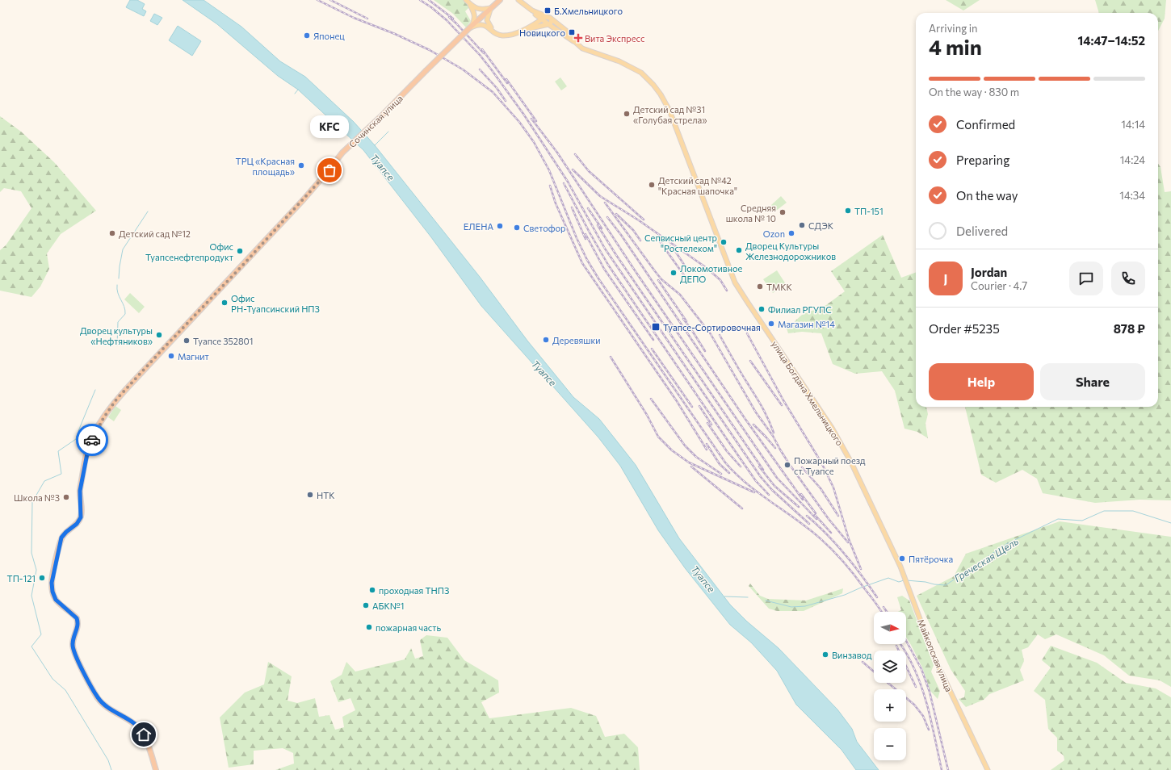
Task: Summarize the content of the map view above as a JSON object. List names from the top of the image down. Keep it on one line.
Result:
{"streets":{"highway":["Сочинская улица"],"main road":["улица Богдана Хмельницкого","Майкопская улица"]},"crossings":[["улица Богдана Хмельницкого","Майкопская улица"]],"water":["Туапсе","Греческая Щель"],"places":{"transit":["Б.Хмельницкого","Новицкого","Туапсе-Сортировочная"],"other":["Японец","Детский сад №31 «Голубая стрела»","ТРЦ «Красная площадь»","KFC","Детский сад №42 \"Красная шапочка\"","ТП-151","Средняя школа № 10","СДЭК","ЕЛЕНА","Светофор","Детский сад №12","Ozon","Сепвисный центр \"Ростелеком\"","Дворец Культуры Железнодорожников","Офис Туапсенефтепродукт","Локомотивное ДЕПО","ТМКК","Офис РН-Туапсинский НПЗ","Филиал РГУПС","Магазин №14","Дворец культуры «Нефтяников»","Деревяшки","Туапсе 352801","Магнит","Пожарный поезд ст. Туапсе","НТК","Школа №3","Пятёрочка","ТП-121","проходная ТНПЗ","АБК№1","пожарная часть","Винзавод"],"health":["Вита Экспресс"]},"north":"right","page":{"heading":["4 min","Arriving in","14:47–14:52"],"panel":["Jordan","Courier · 4.7","Order #5235","878 ₽"],"bar":"On the way · 830 m","list":[["Confirmed","14:14"],["Preparing","14:24"],["On the way","14:34"],"Delivered"],"bubble":"KFC","round":"J","buttons":["Help","Share"],"map_buttons":["+","−"]}}
